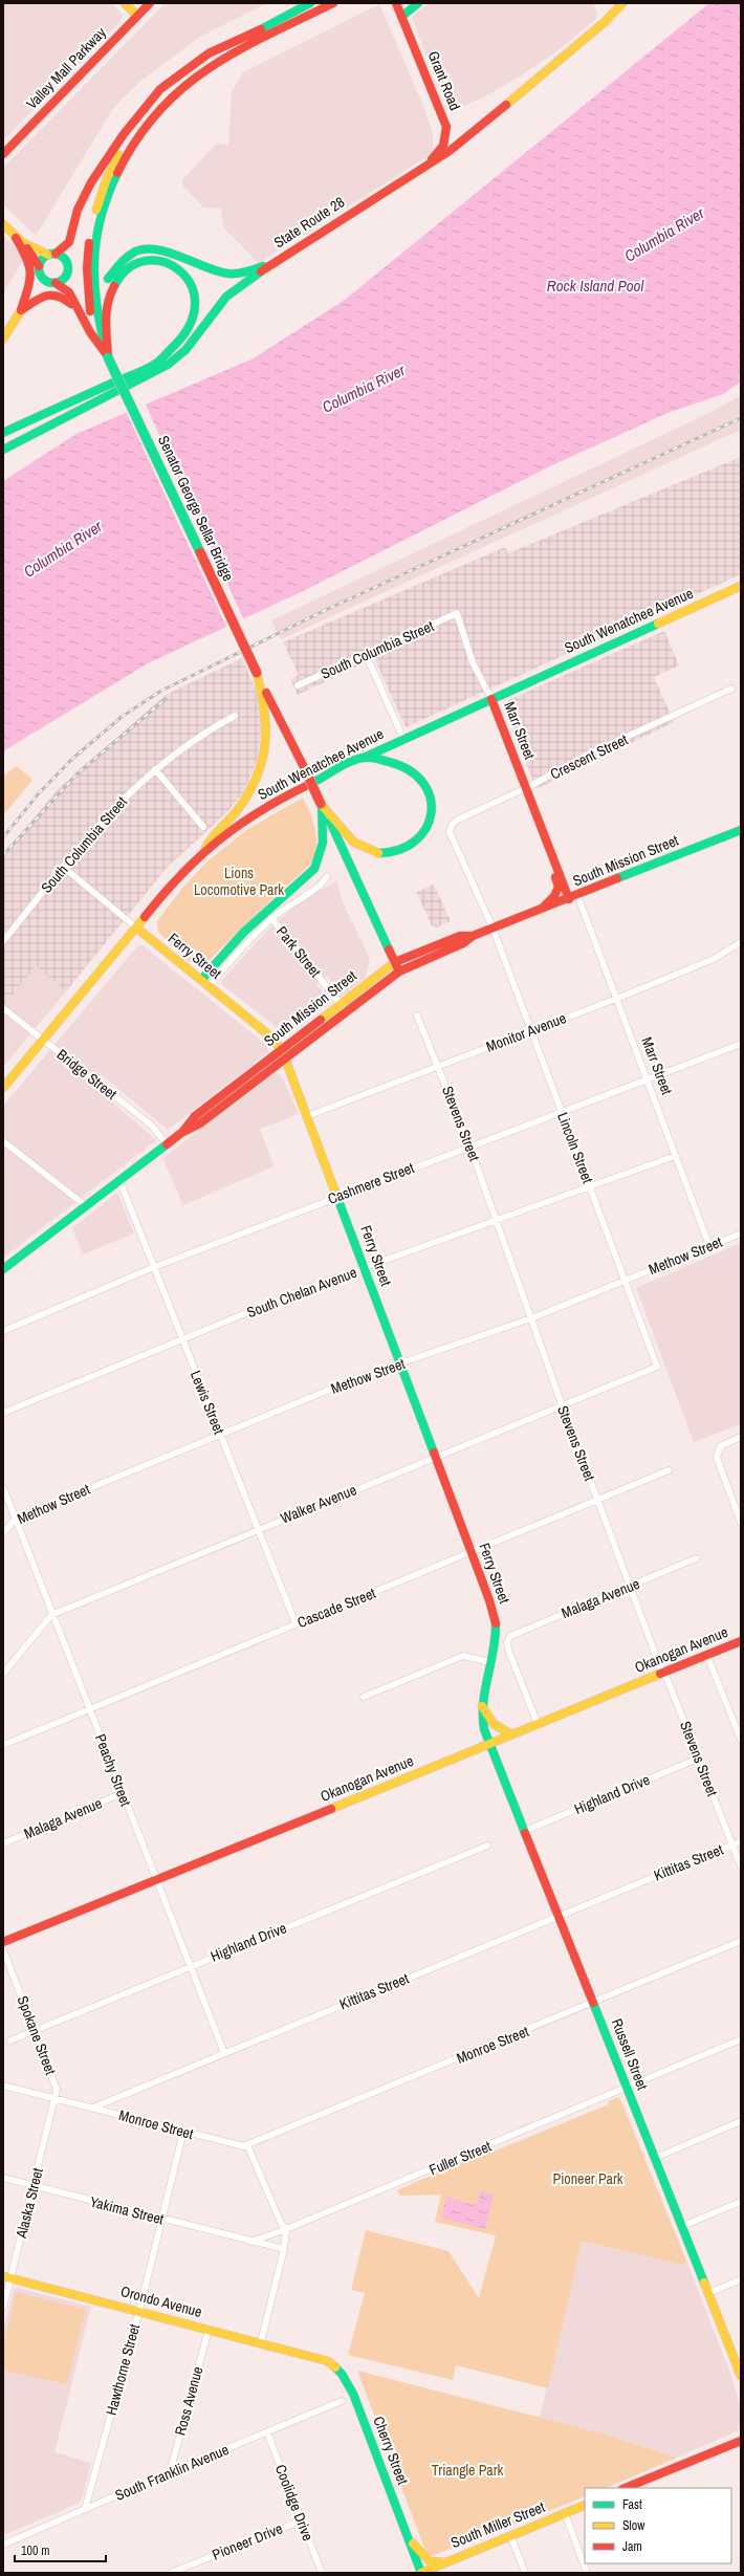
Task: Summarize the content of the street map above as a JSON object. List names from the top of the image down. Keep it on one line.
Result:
{"streets":{"main road":["Valley Mall Parkway","Grant Road","State Route 28","Senator George Sellar Bridge","South Wenatchee Avenue","Marr Street","South Mission Street","Ferry Street","Okanogan Avenue","Russell Street","Orondo Avenue","Cherry Street","South Miller Street"],"street":["South Columbia Street","Crescent Street","Park Street","Monitor Avenue","Bridge Street","Stevens Street","Lincoln Street","Cashmere Street","Methow Street","South Chelan Avenue","Lewis Street","Walker Avenue","Malaga Avenue","Cascade Street","Peachy Street","Highland Drive","Kittitas Street","Spokane Street","Monroe Street","Fuller Street","Alaska Street","Yakima Street","Hawthorne Street","Ross Avenue","South Franklin Avenue","Coolidge Drive","Pioneer Drive"]},"crossings":[["Grant Road","State Route 28"],["South Wenatchee Avenue","Marr Street"],["South Wenatchee Avenue","Ferry Street"],["South Wenatchee Avenue","Bridge Street"],["South Columbia Street","Marr Street"],["South Columbia Street","Ferry Street"],["Marr Street","Crescent Street"],["Marr Street","South Mission Street"],["Marr Street","Monitor Avenue"],["Marr Street","Cashmere Street"],["Marr Street","Methow Street"],["Marr Street","South Chelan Avenue"],["Crescent Street","Lincoln Street"],["South Mission Street","Park Street"],["South Mission Street","Ferry Street"],["South Mission Street","Bridge Street"],["South Mission Street","Lincoln Street"],["South Mission Street","Lewis Street"],["Ferry Street","Monitor Avenue"],["Ferry Street","Cashmere Street"],["Ferry Street","Methow Street"],["Ferry Street","South Chelan Avenue"],["Ferry Street","Walker Avenue"],["Ferry Street","Cascade Street"],["Ferry Street","Okanogan Avenue"],["Ferry Street","Russell Street"],["Monitor Avenue","Stevens Street"],["Monitor Avenue","Lincoln Street"],["Stevens Street","Cashmere Street"],["Stevens Street","Methow Street"],["Stevens Street","South Chelan Avenue"],["Stevens Street","Walker Avenue"],["Stevens Street","Malaga Avenue"],["Stevens Street","Cascade Street"],["Stevens Street","Okanogan Avenue"],["Stevens Street","Highland Drive"],["Stevens Street","Kittitas Street"],["Lincoln Street","Cashmere Street"],["Lincoln Street","Methow Street"],["Lincoln Street","South Chelan Avenue"],["Lincoln Street","Walker Avenue"],["Cashmere Street","Lewis Street"],["Methow Street","Lewis Street"],["Methow Street","Peachy Street"],["South Chelan Avenue","Lewis Street"],["Lewis Street","Walker Avenue"],["Lewis Street","Cascade Street"],["Walker Avenue","Peachy Street"],["Malaga Avenue","Okanogan Avenue"],["Malaga Avenue","Peachy Street"],["Cascade Street","Peachy Street"],["Okanogan Avenue","Peachy Street"],["Okanogan Avenue","Russell Street"],["Peachy Street","Highland Drive"],["Peachy Street","Kittitas Street"],["Highland Drive","Spokane Street"],["Highland Drive","Russell Street"],["Kittitas Street","Monroe Street"],["Kittitas Street","Russell Street"],["Spokane Street","Alaska Street"],["Monroe Street","Russell Street"],["Monroe Street","Hawthorne Street"],["Russell Street","Fuller Street"],["Alaska Street","Yakima Street"],["Alaska Street","Orondo Avenue"],["Yakima Street","Hawthorne Street"],["Orondo Avenue","Hawthorne Street"],["Orondo Avenue","Ross Avenue"],["Orondo Avenue","Cherry Street"],["Hawthorne Street","South Franklin Avenue"],["Ross Avenue","South Franklin Avenue"],["Cherry Street","South Miller Street"],["South Franklin Avenue","Coolidge Drive"],["Coolidge Drive","Pioneer Drive"]],"water":["Columbia River","Rock Island Pool"],"parks":["Lions Locomotive Park","Pioneer Park","Triangle Park"],"legend":["Fast","Slow","Jam"],"scale_bar":"100 m"}
